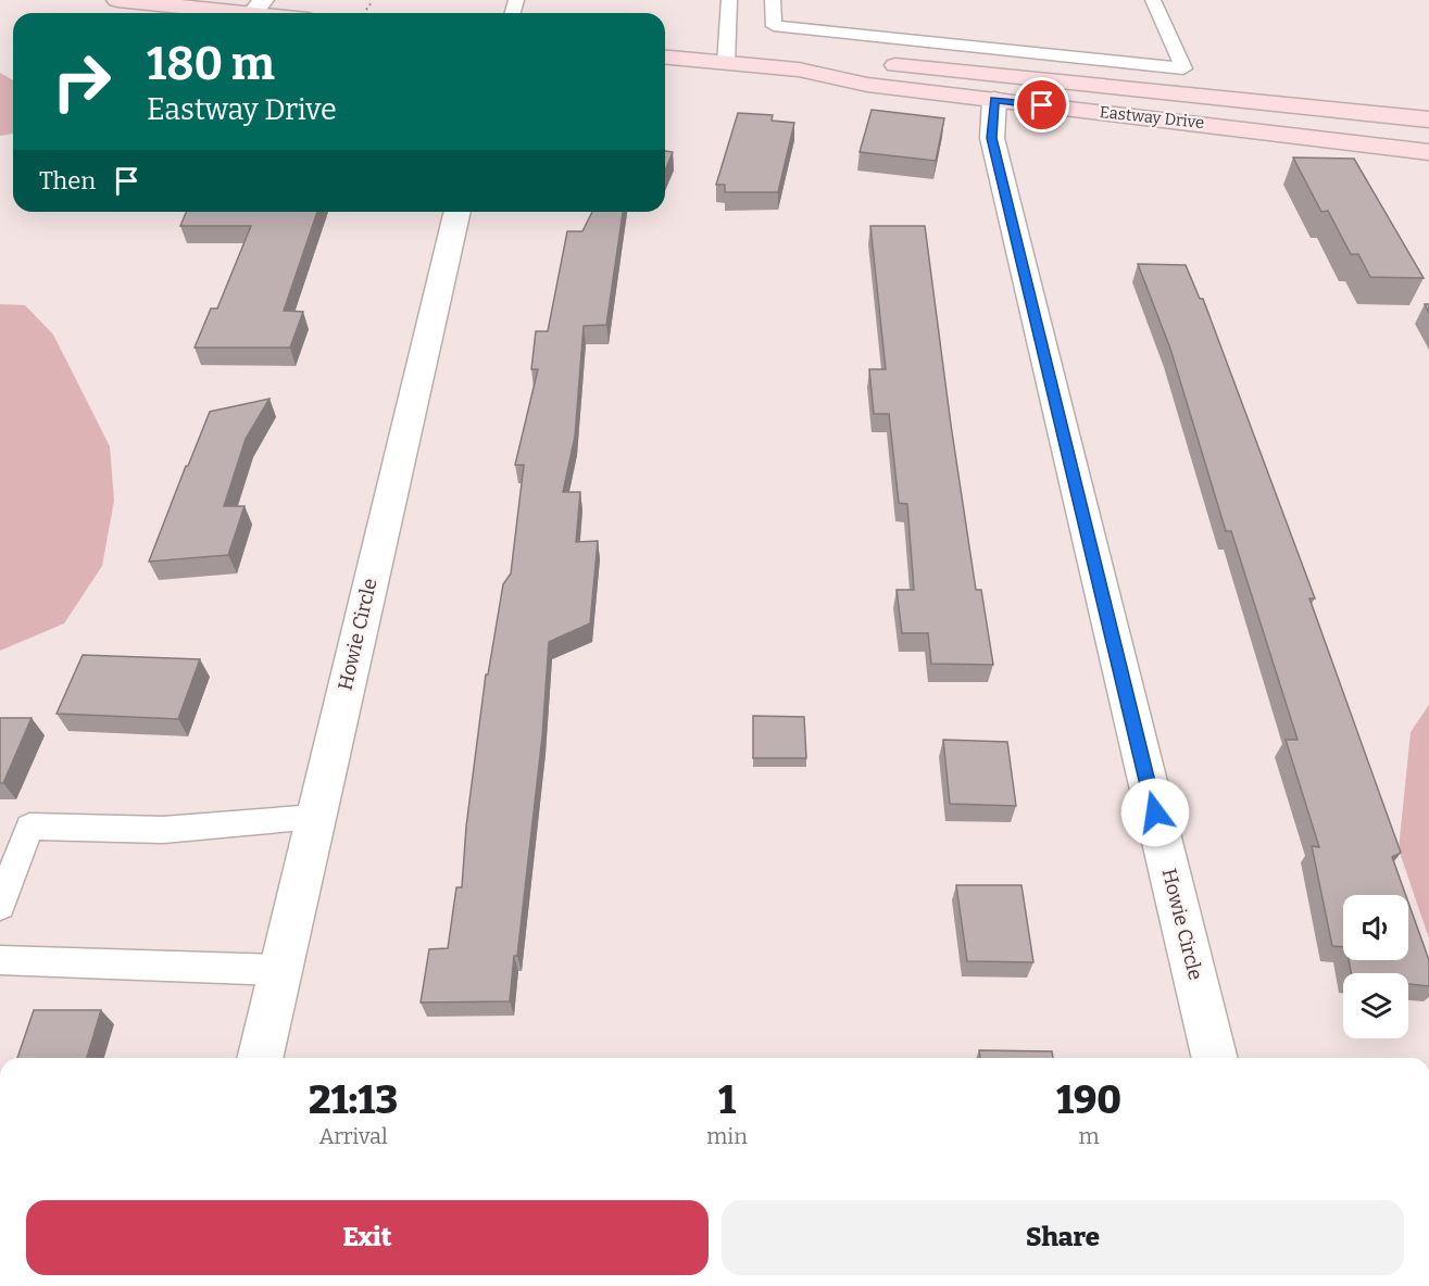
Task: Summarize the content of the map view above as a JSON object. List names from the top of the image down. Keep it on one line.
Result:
{"streets":{"main road":["Eastway Drive"],"street":["Howie Circle"]},"crossings":[["Eastway Drive","Howie Circle"]],"page":{"turn":["180 m","Eastway Drive"],"then":"Then","eta":["21:13","Arrival","1","min","190","m"],"buttons":["Exit","Share"]}}
